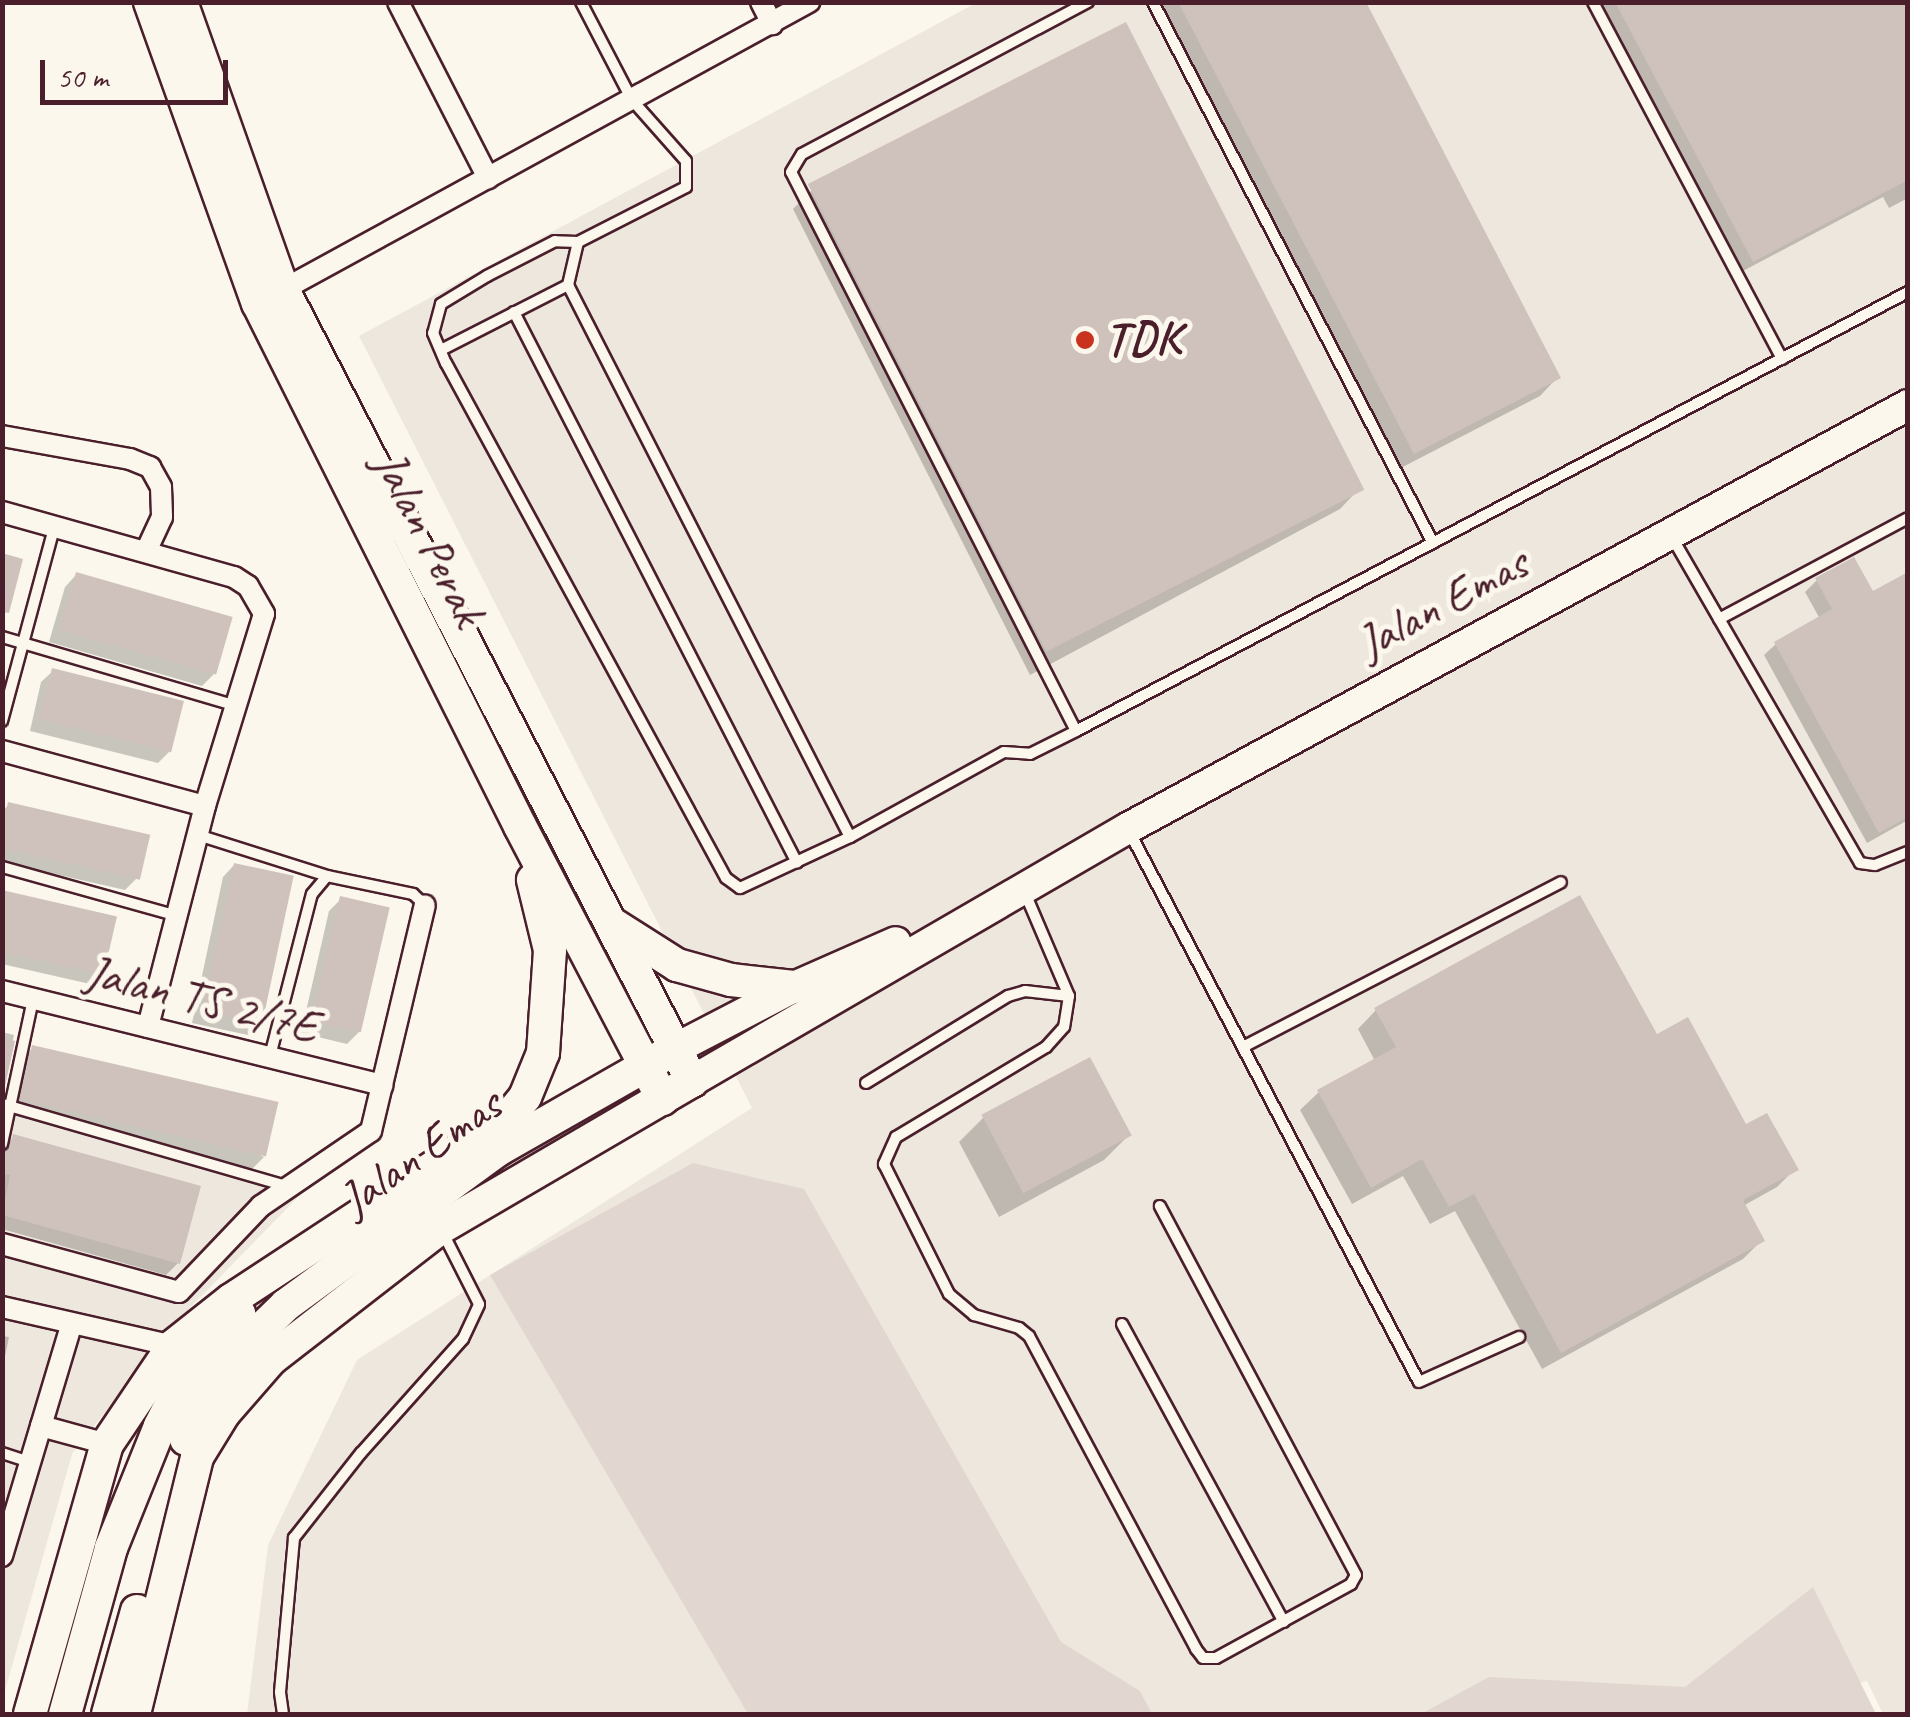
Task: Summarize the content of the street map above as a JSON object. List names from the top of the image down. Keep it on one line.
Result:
{"streets":{"main road":["Jalan Perak","Jalan Emas"],"street":["Jalan TS 2/7E"]},"crossings":[["Jalan Perak","Jalan Emas"]],"places":["TDK"],"scale_bar":"50 m"}
